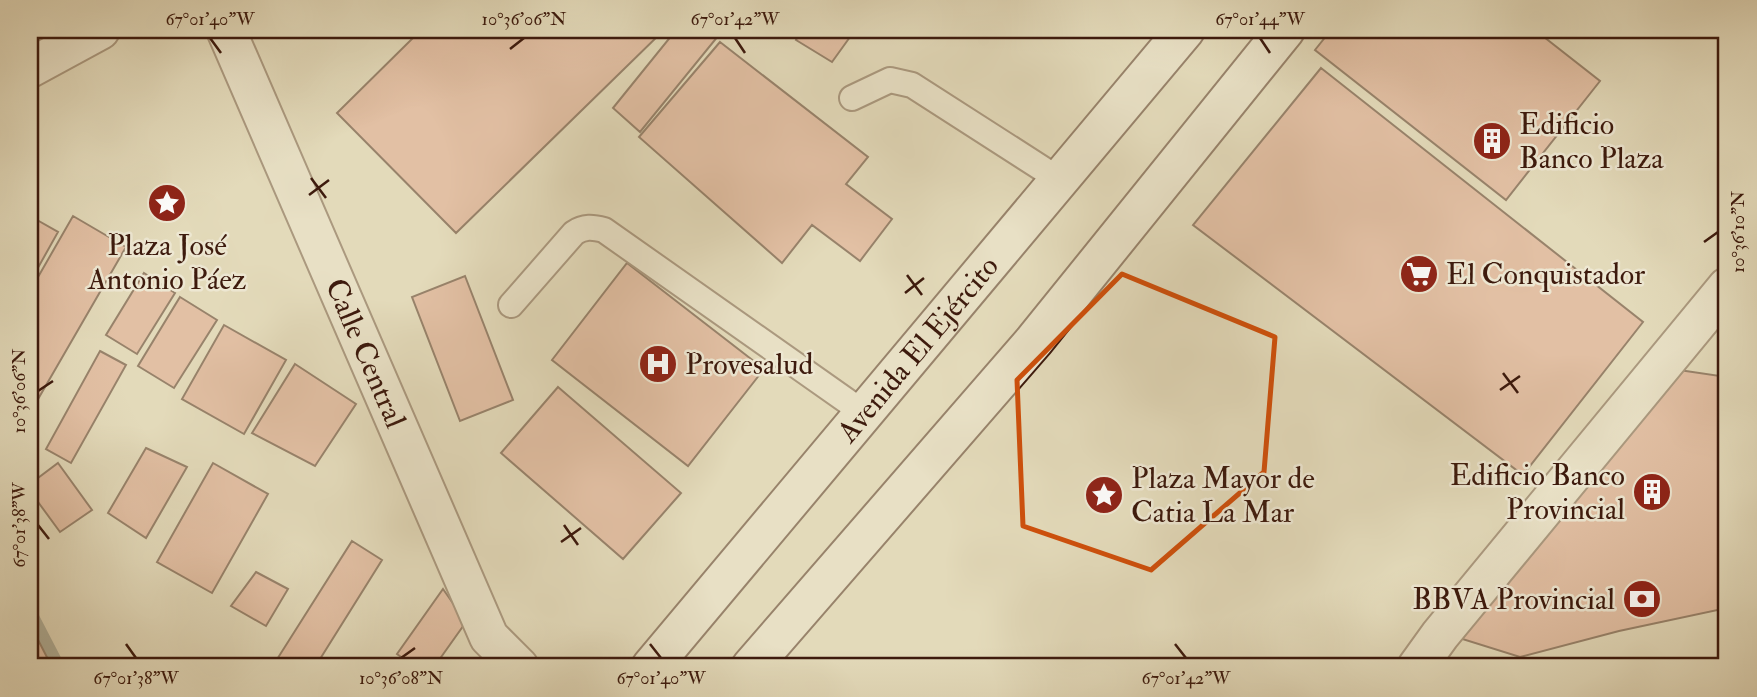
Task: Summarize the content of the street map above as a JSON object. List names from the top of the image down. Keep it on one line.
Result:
{"streets":{"main road":["Avenida El Ejército","Calle Central"]},"places":{"building":["Edificio Banco Plaza","Edificio Banco Provincial"],"place":["Plaza José Antonio Páez","Plaza Mayor de Catia La Mar"],"supermarket":["El Conquistador"],"hospital":["Provesalud"],"bank":["BBVA Provincial"]},"coordinates":["67°01'40\"W","10°36'06\"N","67°01'42\"W","67°01'44\"W","10°36'10\"N","67°01'38\"W","10°36'08\"N"]}
